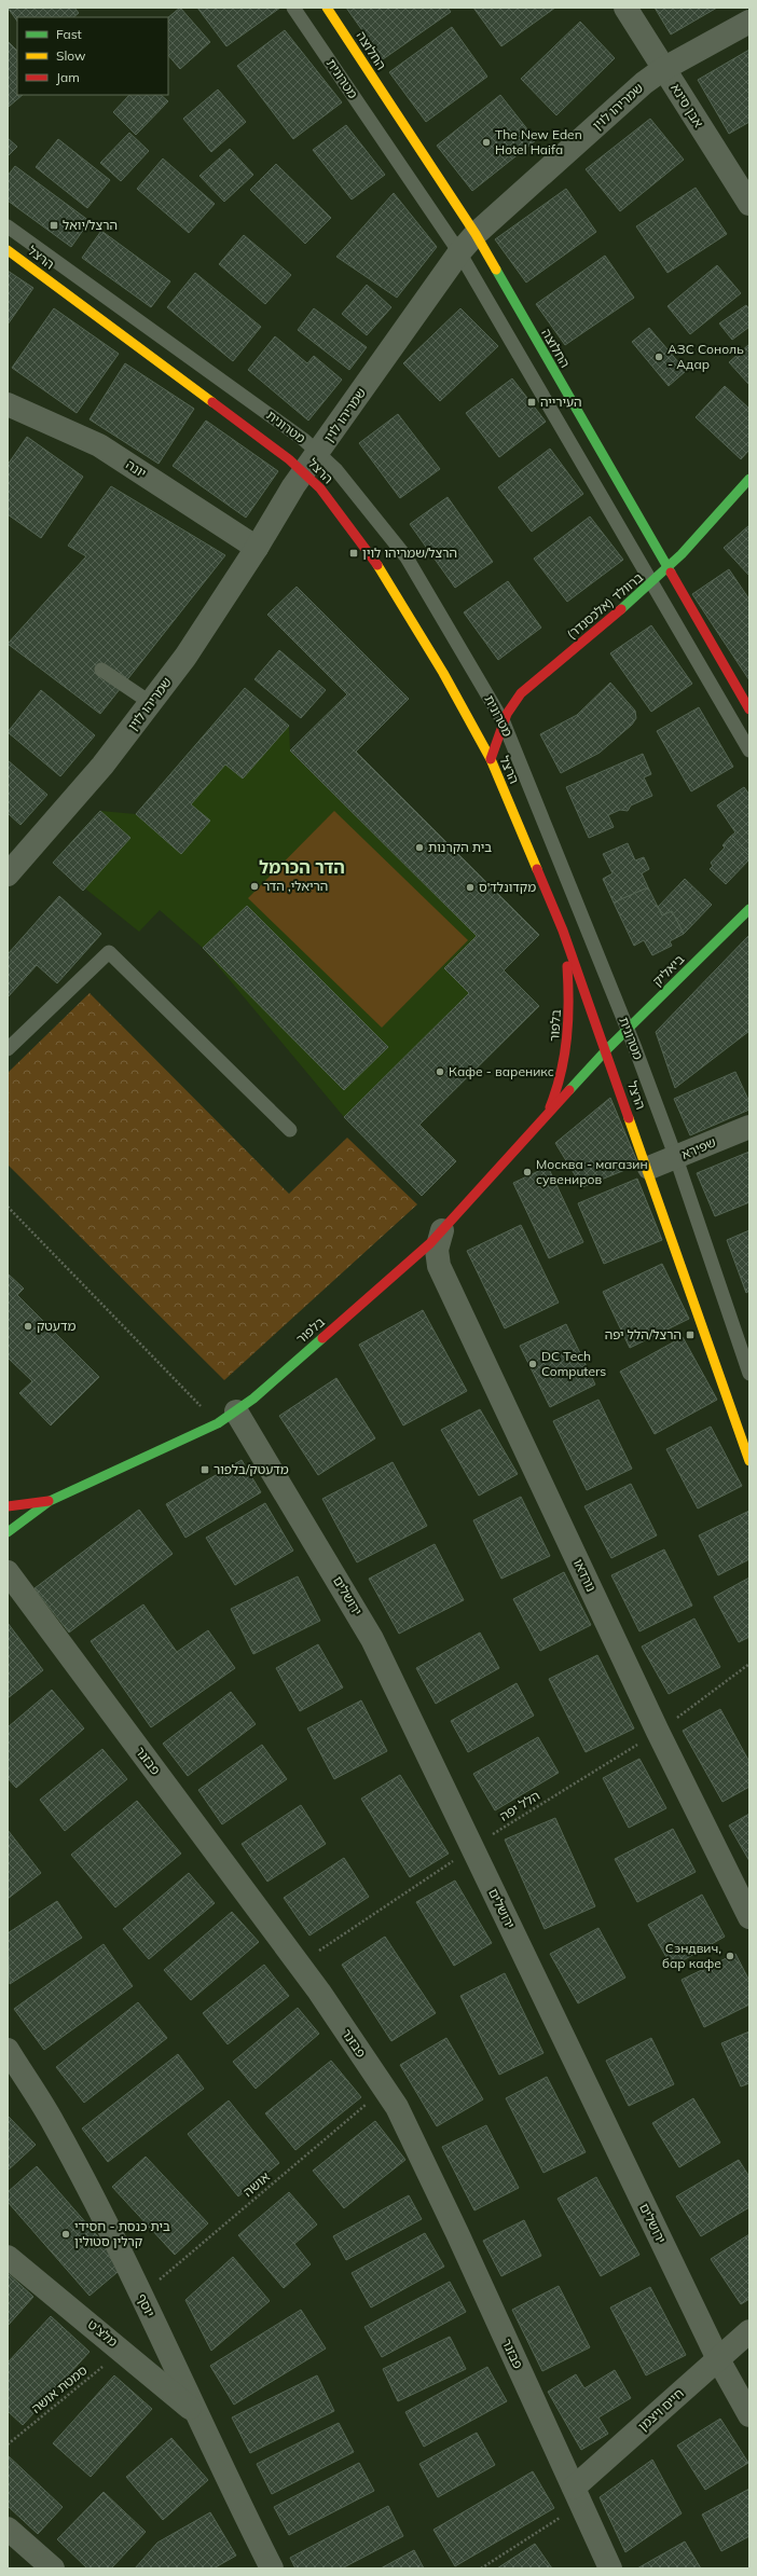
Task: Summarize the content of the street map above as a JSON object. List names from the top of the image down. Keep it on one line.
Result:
{"streets":{"street":["החלוצה","אבן סינא","שמריהו לוין","הרצל","יונה","ברוולד (אלכסנדר)","ביאליק","בלפור","שפירא","נורדאו","ירושלים","פבזנר","יוסף","מלצ'ט","חיים ויצמן"],"lane":["מטרונית"],"path":["הלל יפה","אושה","סמטת אושה"]},"crossings":[["החלוצה","שמריהו לוין"],["החלוצה","ברוולד (אלכסנדר)"],["מטרונית","שמריהו לוין"],["מטרונית","ברוולד (אלכסנדר)"],["מטרונית","ביאליק"],["מטרונית","שפירא"],["אבן סינא","שמריהו לוין"],["שמריהו לוין","הרצל"],["שמריהו לוין","יונה"],["הרצל","ברוולד (אלכסנדר)"],["הרצל","ביאליק"],["הרצל","בלפור"],["הרצל","שפירא"],["ביאליק","בלפור"],["בלפור","נורדאו"],["בלפור","ירושלים"],["נורדאו","הלל יפה"],["ירושלים","הלל יפה"],["ירושלים","חיים ויצמן"],["פבזנר","הלל יפה"],["פבזנר","אושה"],["פבזנר","חיים ויצמן"],["אושה","יוסף"],["יוסף","מלצ'ט"],["מלצ'ט","סמטת אושה"]],"districts":["הדר הכרמל"],"places":{"other":["The New Eden Hotel Haifa","АЗС Соноль - Адар","בית הקרנות","הריאלי, הדר","מקדונלד'ס","Кафе - вареникс","Москва - магазин сувениров","מדעטק","DC Tech Computers","Сэндвич, бар кафе","בית כנסת - חסידי קרלין סטולין"],"transit":["הרצל/יואל","העירייה","הרצל/שמריהו לוין","הרצל/הלל יפה","מדעטק/בלפור"]},"legend":["Fast","Slow","Jam"]}
